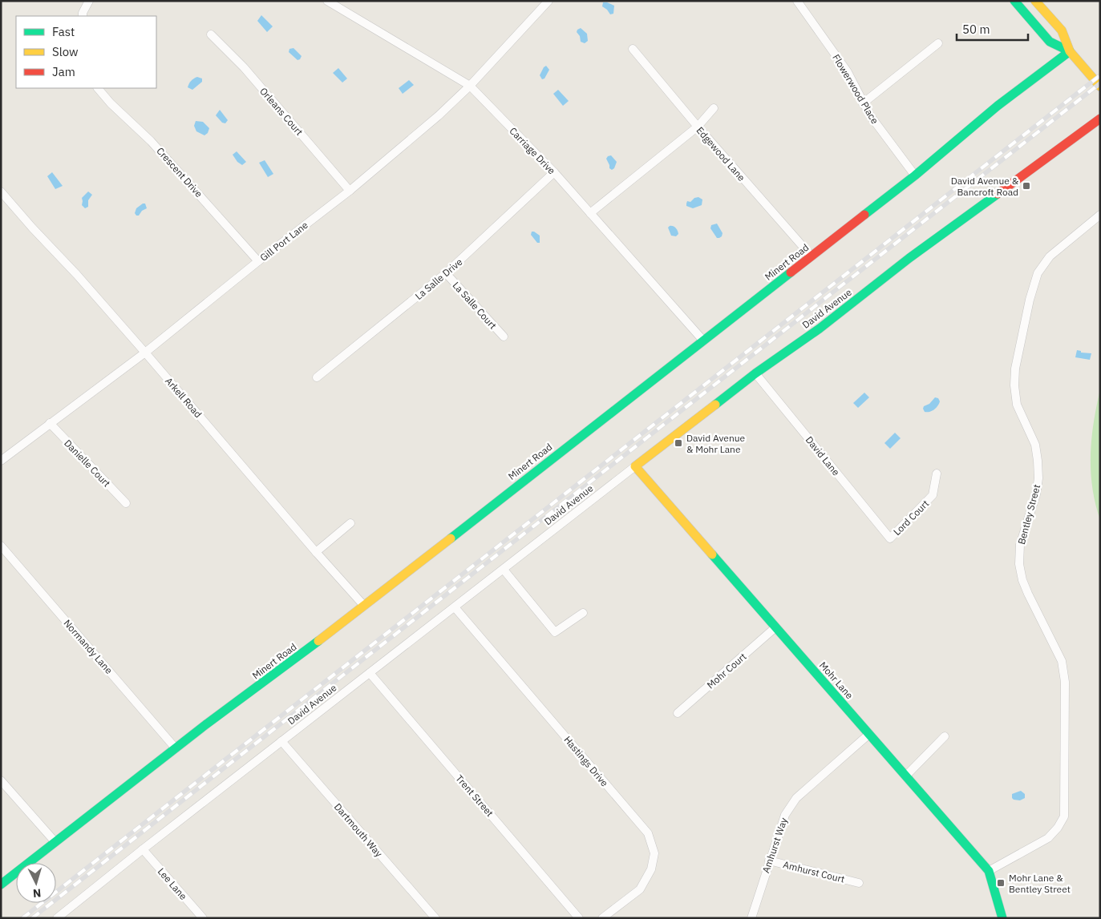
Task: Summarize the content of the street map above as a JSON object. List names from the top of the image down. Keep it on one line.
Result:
{"streets":{"street":["Flowerwood Place","Orleans Court","Carriage Drive","Edgewood Lane","Crescent Drive","Gill Port Lane","Minert Road","La Salle Drive","La Salle Court","David Avenue","Arkell Road","David Lane","Danielle Court","Bentley Street","Lord Court","Normandy Lane","Mohr Court","Mohr Lane","Hastings Drive","Trent Street","Dartmouth Way","Amhurst Way","Amhurst Court","Lee Lane"]},"crossings":[["Flowerwood Place","Minert Road"],["Orleans Court","Gill Port Lane"],["Carriage Drive","Gill Port Lane"],["Carriage Drive","Minert Road"],["Carriage Drive","La Salle Drive"],["Edgewood Lane","Minert Road"],["Crescent Drive","Gill Port Lane"],["Gill Port Lane","Arkell Road"],["Gill Port Lane","Danielle Court"],["Minert Road","Arkell Road"],["Minert Road","Normandy Lane"],["La Salle Drive","La Salle Court"],["David Avenue","David Lane"],["David Avenue","Mohr Lane"],["David Avenue","Hastings Drive"],["David Avenue","Trent Street"],["David Avenue","Dartmouth Way"],["David Avenue","Lee Lane"],["David Lane","Lord Court"],["Bentley Street","Mohr Lane"],["Mohr Court","Mohr Lane"],["Mohr Lane","Amhurst Way"],["Amhurst Way","Amhurst Court"]],"places":{"transit":["David Avenue & Bancroft Road","David Avenue & Mohr Lane","Mohr Lane & Bentley Street"]},"legend":["Fast","Slow","Jam"],"scale_bar":"50 m","north":"bottom"}
